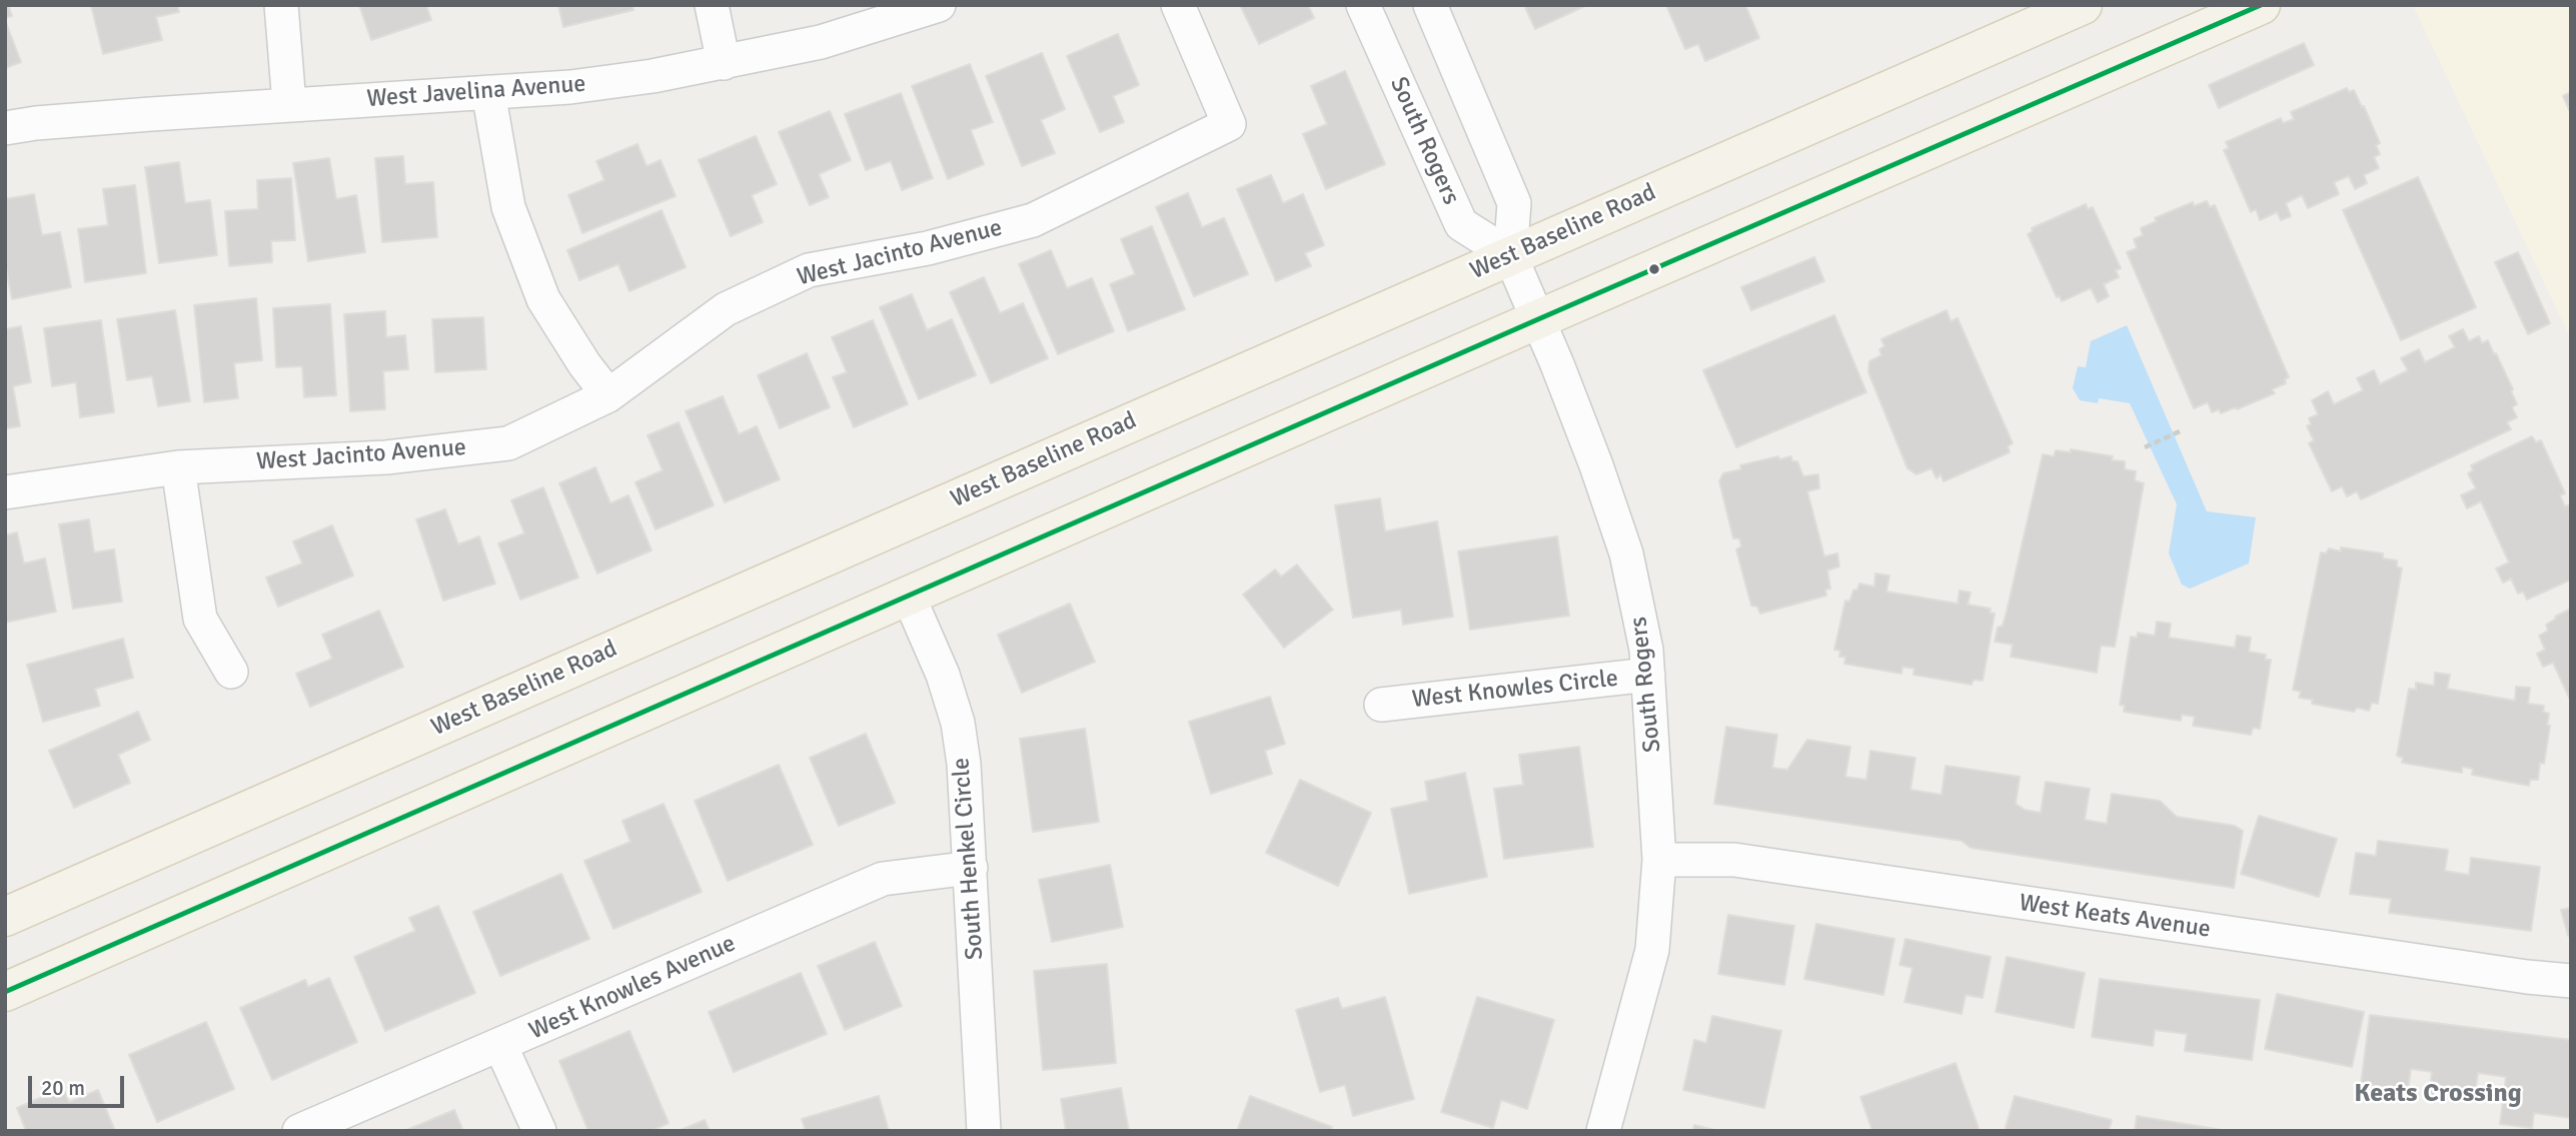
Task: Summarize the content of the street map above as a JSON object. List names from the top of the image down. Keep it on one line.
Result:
{"streets":{"main road":["West Baseline Road"],"street":["West Javelina Avenue","South Rogers","West Jacinto Avenue","West Knowles Circle","South Henkel Circle","West Keats Avenue","West Knowles Avenue"]},"crossings":[["South Rogers","West Baseline Road"],["South Rogers","West Knowles Circle"],["South Rogers","West Keats Avenue"],["South Henkel Circle","West Knowles Avenue"]],"districts":["Keats Crossing"],"scale_bar":"20 m"}
